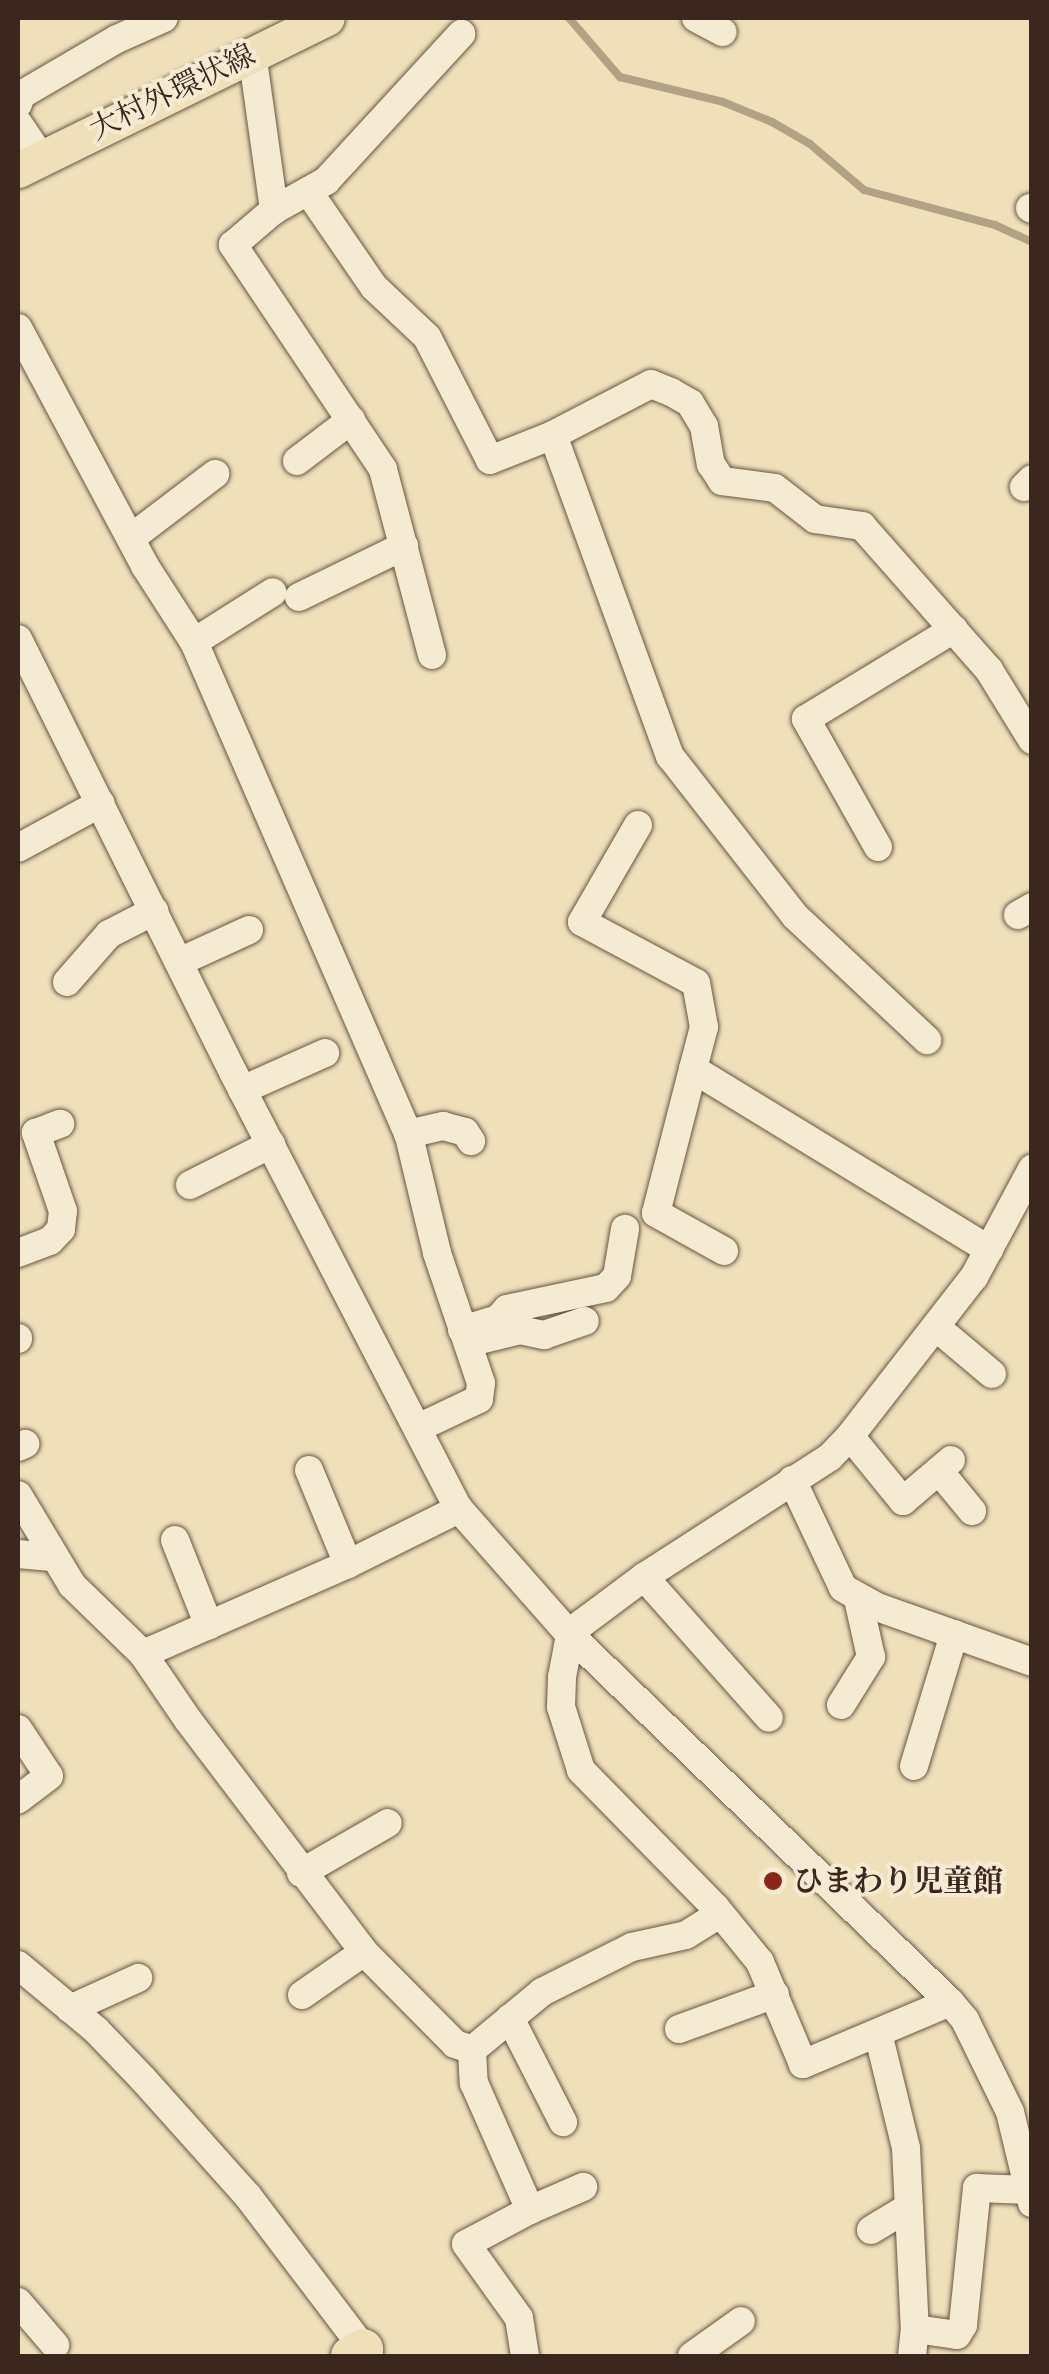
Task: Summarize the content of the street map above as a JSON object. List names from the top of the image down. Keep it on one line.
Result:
{"streets":{"main road":["大村外環状線"]},"places":["ひまわり児童館"]}
